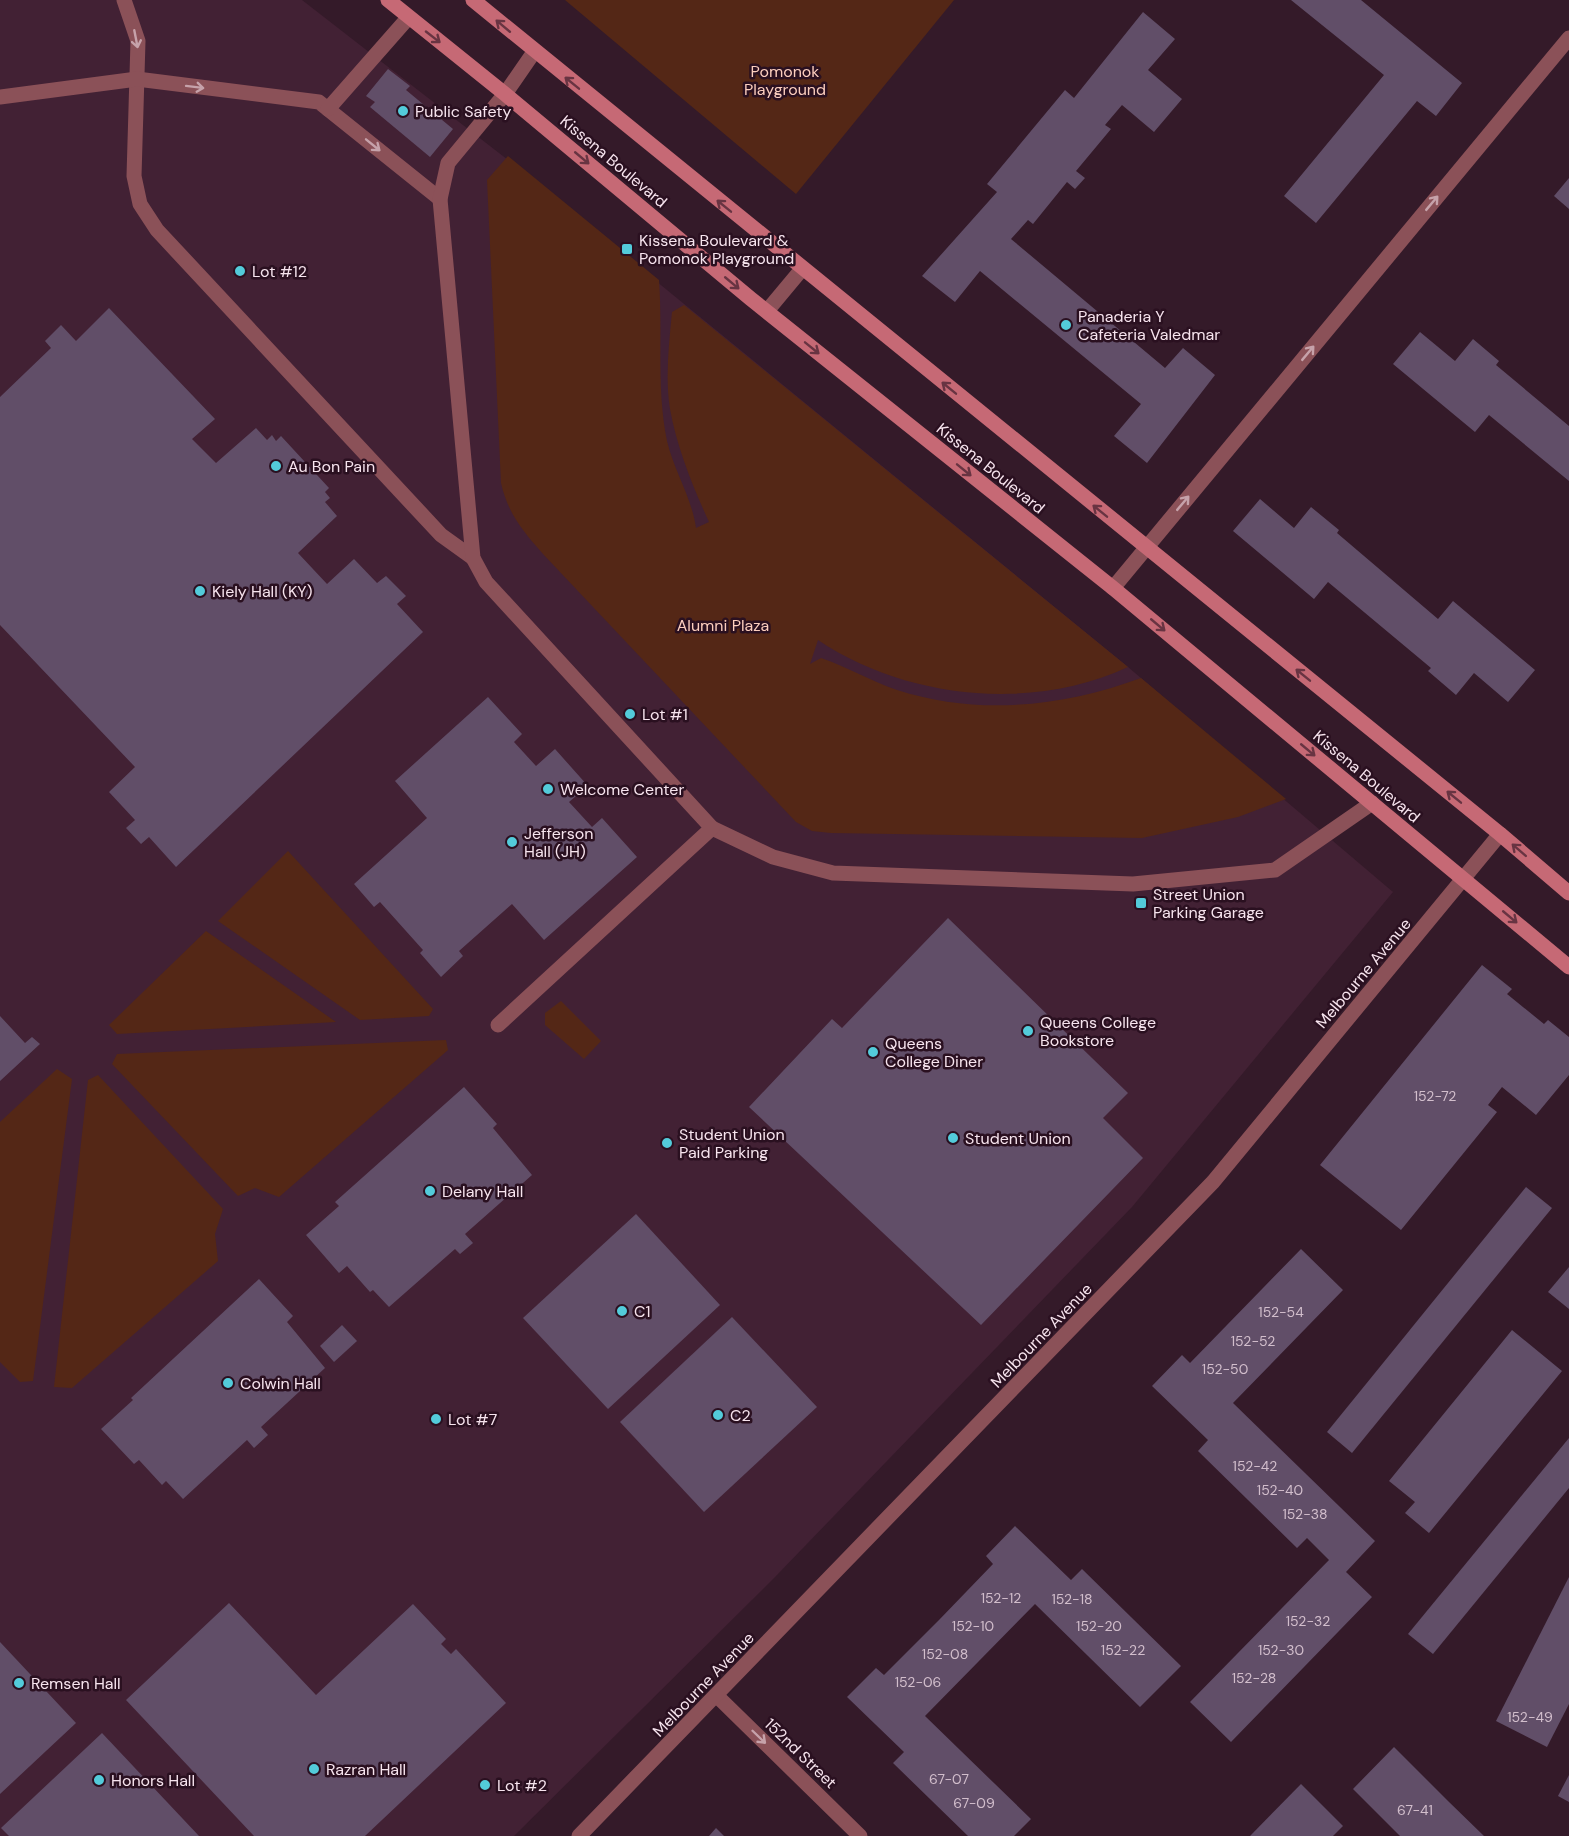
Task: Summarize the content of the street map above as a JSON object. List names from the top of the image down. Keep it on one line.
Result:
{"streets":{"main road":["Kissena Boulevard"],"street":["Melbourne Avenue","152nd Street"]},"crossings":[["Kissena Boulevard","Melbourne Avenue"],["Melbourne Avenue","152nd Street"]],"one_way":["152nd Street"],"parks":["Pomonok Playground","Alumni Plaza"],"places":{"other":["Public Safety","Lot #12","Panaderia Y Cafeteria Valedmar","Au Bon Pain","Kiely Hall (KY)","Lot #1","Welcome Center","Jefferson Hall (JH)","Queens College Bookstore","Queens College Diner","Student Union","Student Union Paid Parking","Delany Hall","C1","Colwin Hall","C2","Lot #7","Remsen Hall","Razran Hall","Honors Hall","Lot #2"],"transit":["Kissena Boulevard & Pomonok Playground","Street Union Parking Garage"]},"house_numbers":["152-72","152-54","152-52","152-50","152-42","152-40","152-38","152-12","152-18","152-32","152-10","152-20","152-22","152-30","152-08","152-28","152-06","152-49","67-07","67-09","67-41"]}
